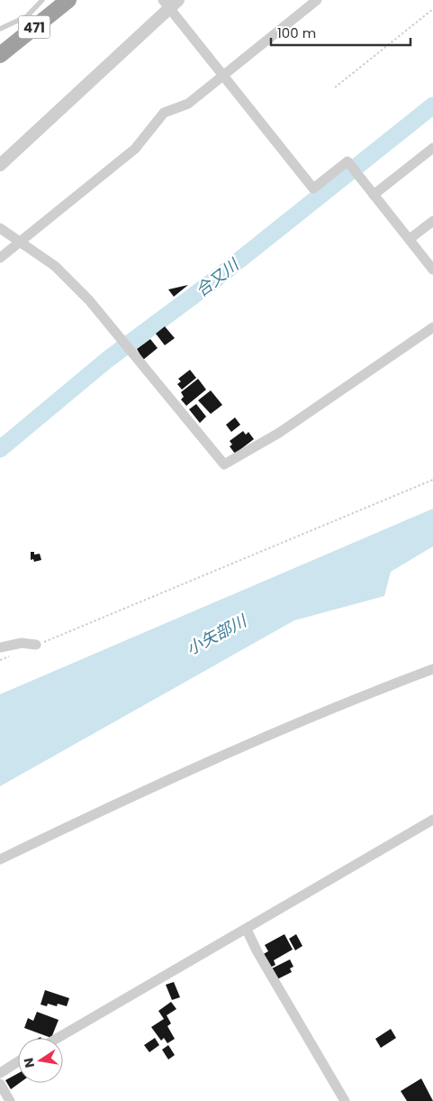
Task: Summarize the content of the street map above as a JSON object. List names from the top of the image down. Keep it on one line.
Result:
{"streets":{"highway":["471"]},"water":["合又川","小矢部川"],"scale_bar":"100 m","north":"left"}
